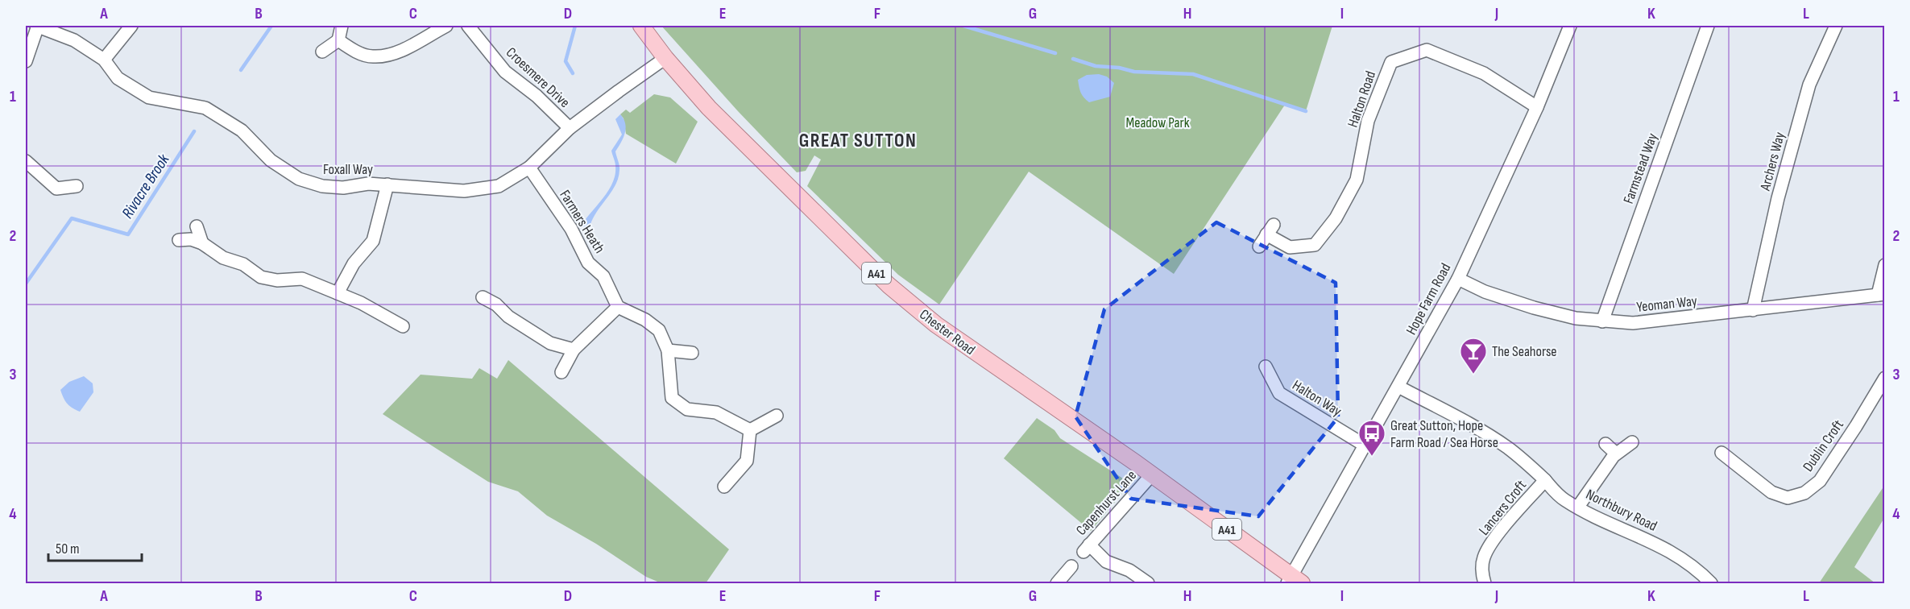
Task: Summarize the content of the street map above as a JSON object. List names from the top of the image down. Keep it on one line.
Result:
{"streets":{"main road":["A41","Chester Road"],"street":["Croesmere Drive","Halton Road","Archers Way","Farmstead Way","Foxall Way","Farmers Heath","Hope Farm Road","Yeoman Way","Halton Way","Dublin Croft","Capenhurst Lane","Lancers Croft","Northbury Road"]},"crossings":[["Croesmere Drive","Foxall Way"],["Halton Road","Hope Farm Road"],["Archers Way","Yeoman Way"],["Farmstead Way","Yeoman Way"],["Foxall Way","Farmers Heath"],["Foxall Way","Chester Road"],["Hope Farm Road","Yeoman Way"],["Hope Farm Road","Chester Road"],["Hope Farm Road","Halton Way"],["Hope Farm Road","Northbury Road"],["Chester Road","Capenhurst Lane"],["Lancers Croft","Northbury Road"]],"districts":["GREAT SUTTON"],"water":["Rivacre Brook"],"parks":["Meadow Park"],"places":{"bar":["The Seahorse"],"bus stop":["Great Sutton, Hope Farm Road / Sea Horse"]},"scale_bar":"50 m","grid":{"columns":["A","B","C","D","E","F","G","H","I","J","K","L"],"rows":["1","2","3","4"]}}
